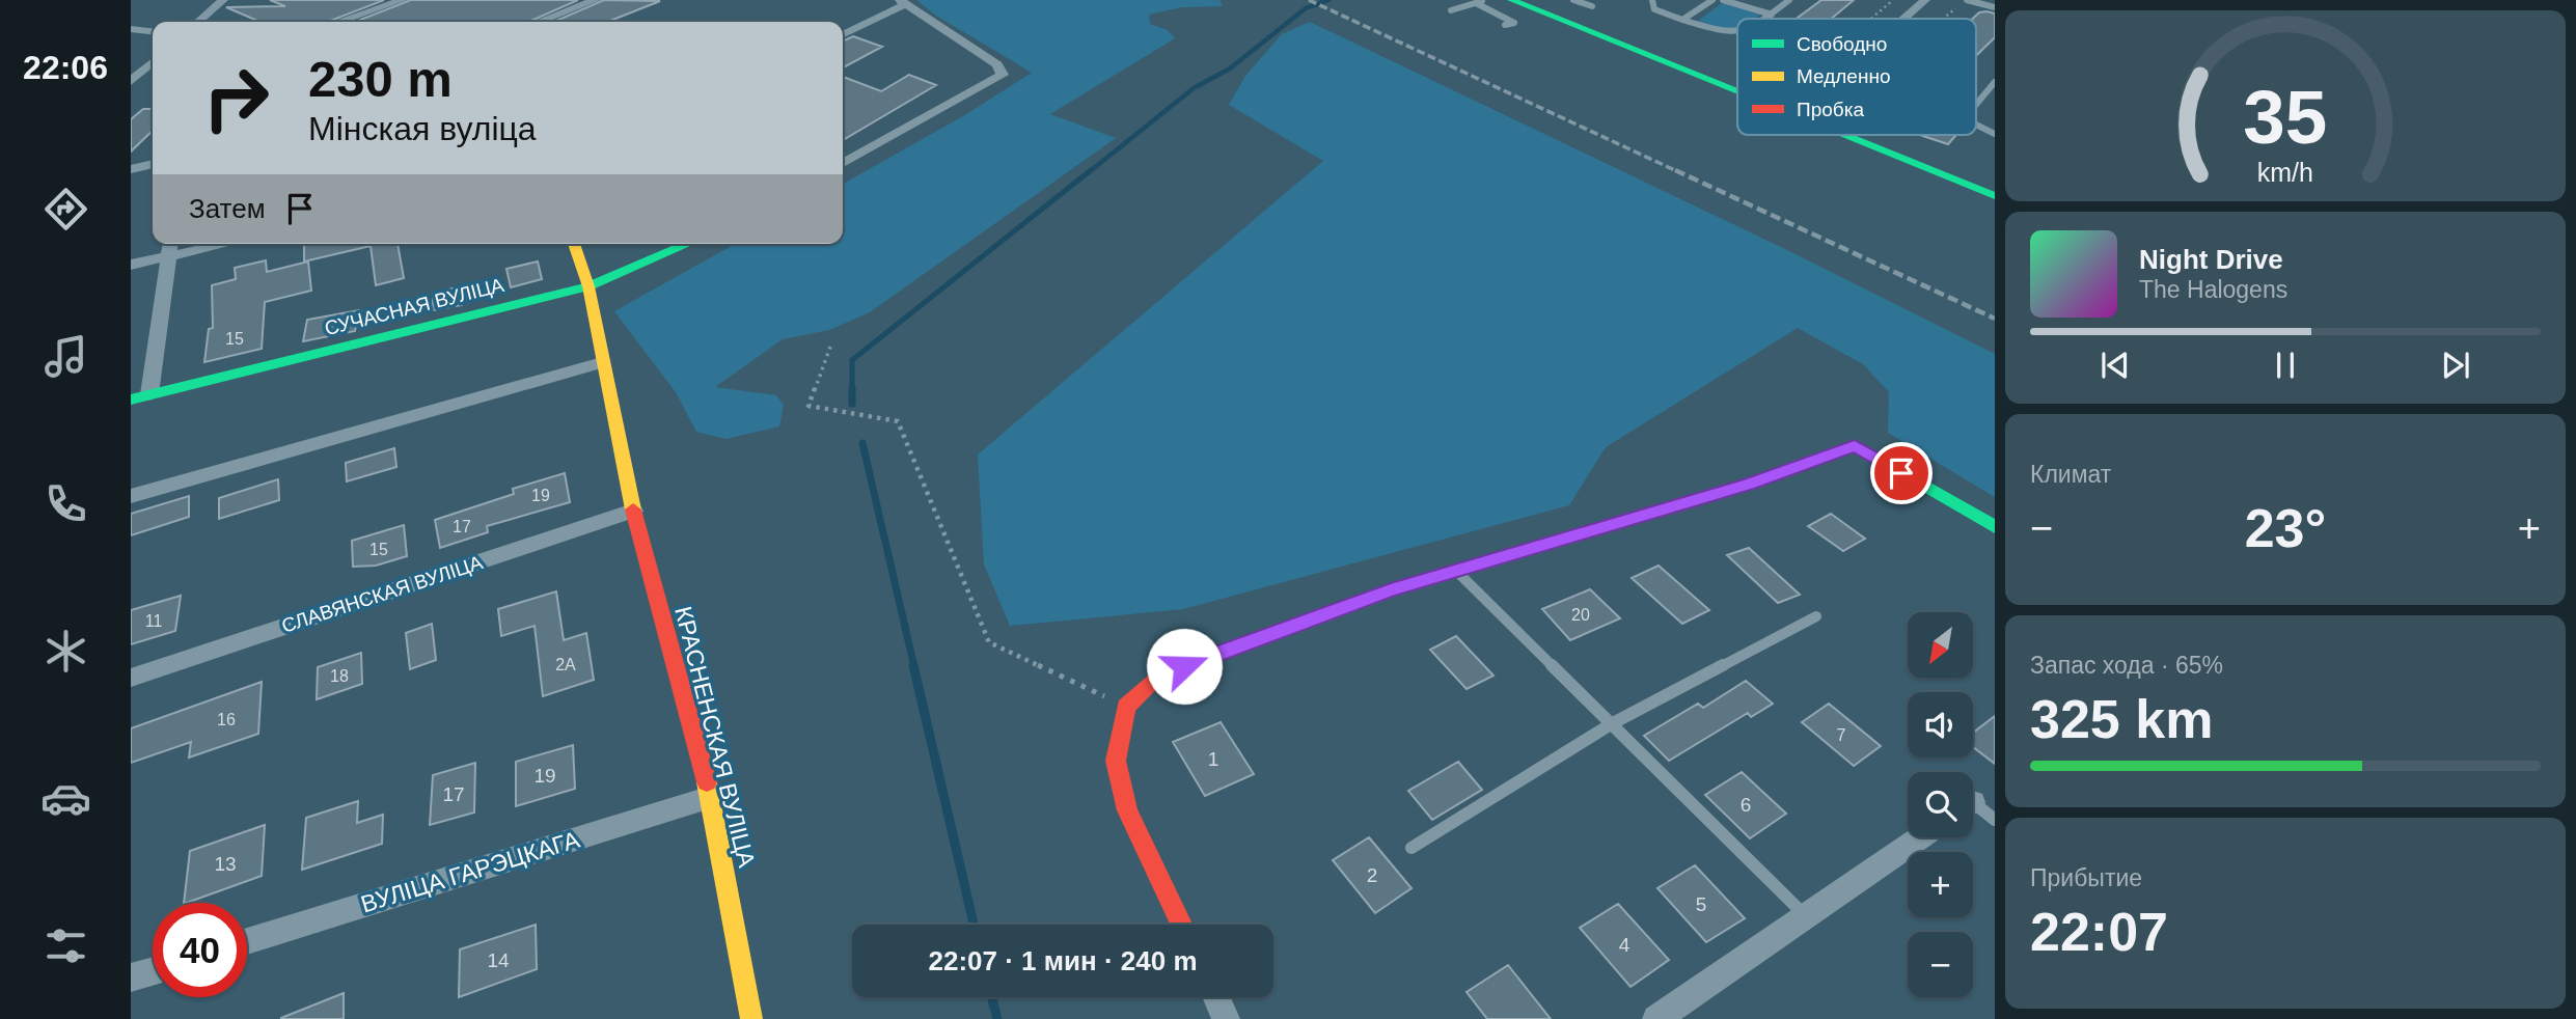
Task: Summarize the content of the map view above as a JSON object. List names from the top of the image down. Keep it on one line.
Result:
{"streets":{"street":["СУЧАСНАЯ ВУЛІЦА","СЛАВЯНСКАЯ ВУЛІЦА","КРАСНЕНСКАЯ ВУЛІЦА","ВУЛІЦА ГАРЭЦКАГА"]},"crossings":[["СУЧАСНАЯ ВУЛІЦА","КРАСНЕНСКАЯ ВУЛІЦА"],["СЛАВЯНСКАЯ ВУЛІЦА","КРАСНЕНСКАЯ ВУЛІЦА"],["КРАСНЕНСКАЯ ВУЛІЦА","ВУЛІЦА ГАРЭЦКАГА"]],"house_numbers":["15","19","17","15","20","11","2А","18","16","7","1","19","17","6","13","2","5","4","14"],"legend":["Свободно","Медленно","Пробка"],"north":"bottom left","page":{"tabs":"22:06","turn":["230 m","Мінская вуліца"],"then":"Затем","song":["Night Drive","The Halogens"],"tile":["Климат",["Запас хода · 65%","325 km"],["Прибытие","22:07"]],"heat":["−","23°","+"],"map_buttons":["+","−"],"limit":"40","trip":"22:07 · 1 мин · 240 m","gauge":["35","km/h"]}}
